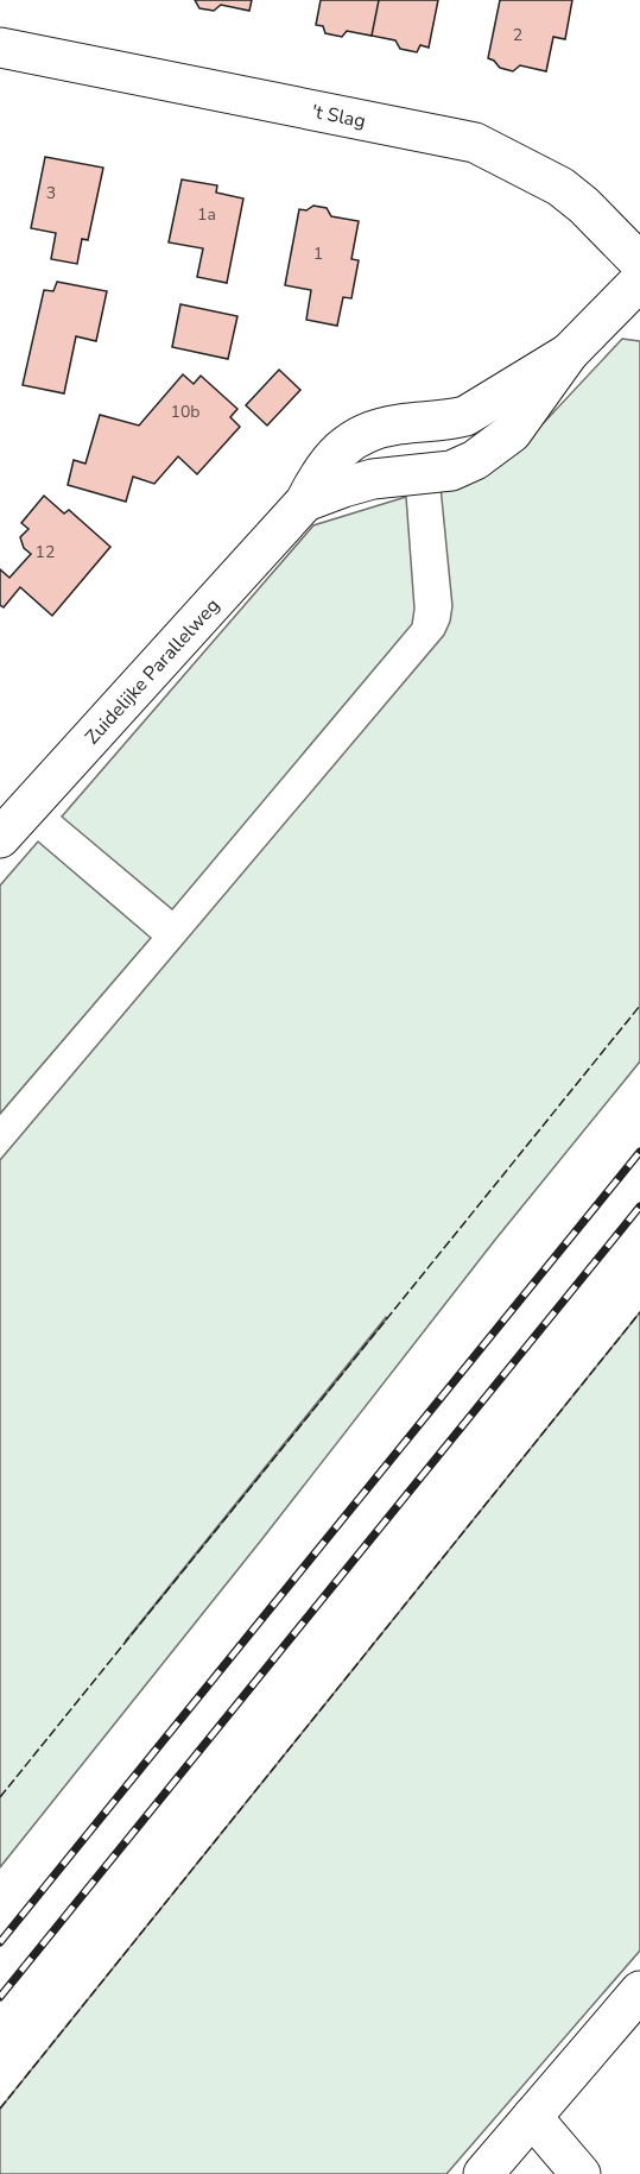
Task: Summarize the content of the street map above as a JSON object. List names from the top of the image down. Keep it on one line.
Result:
{"streets":{"street":["'t Slag","Zuidelijke Parallelweg"]},"house_numbers":["2","3","1a","1","10b","12"]}
